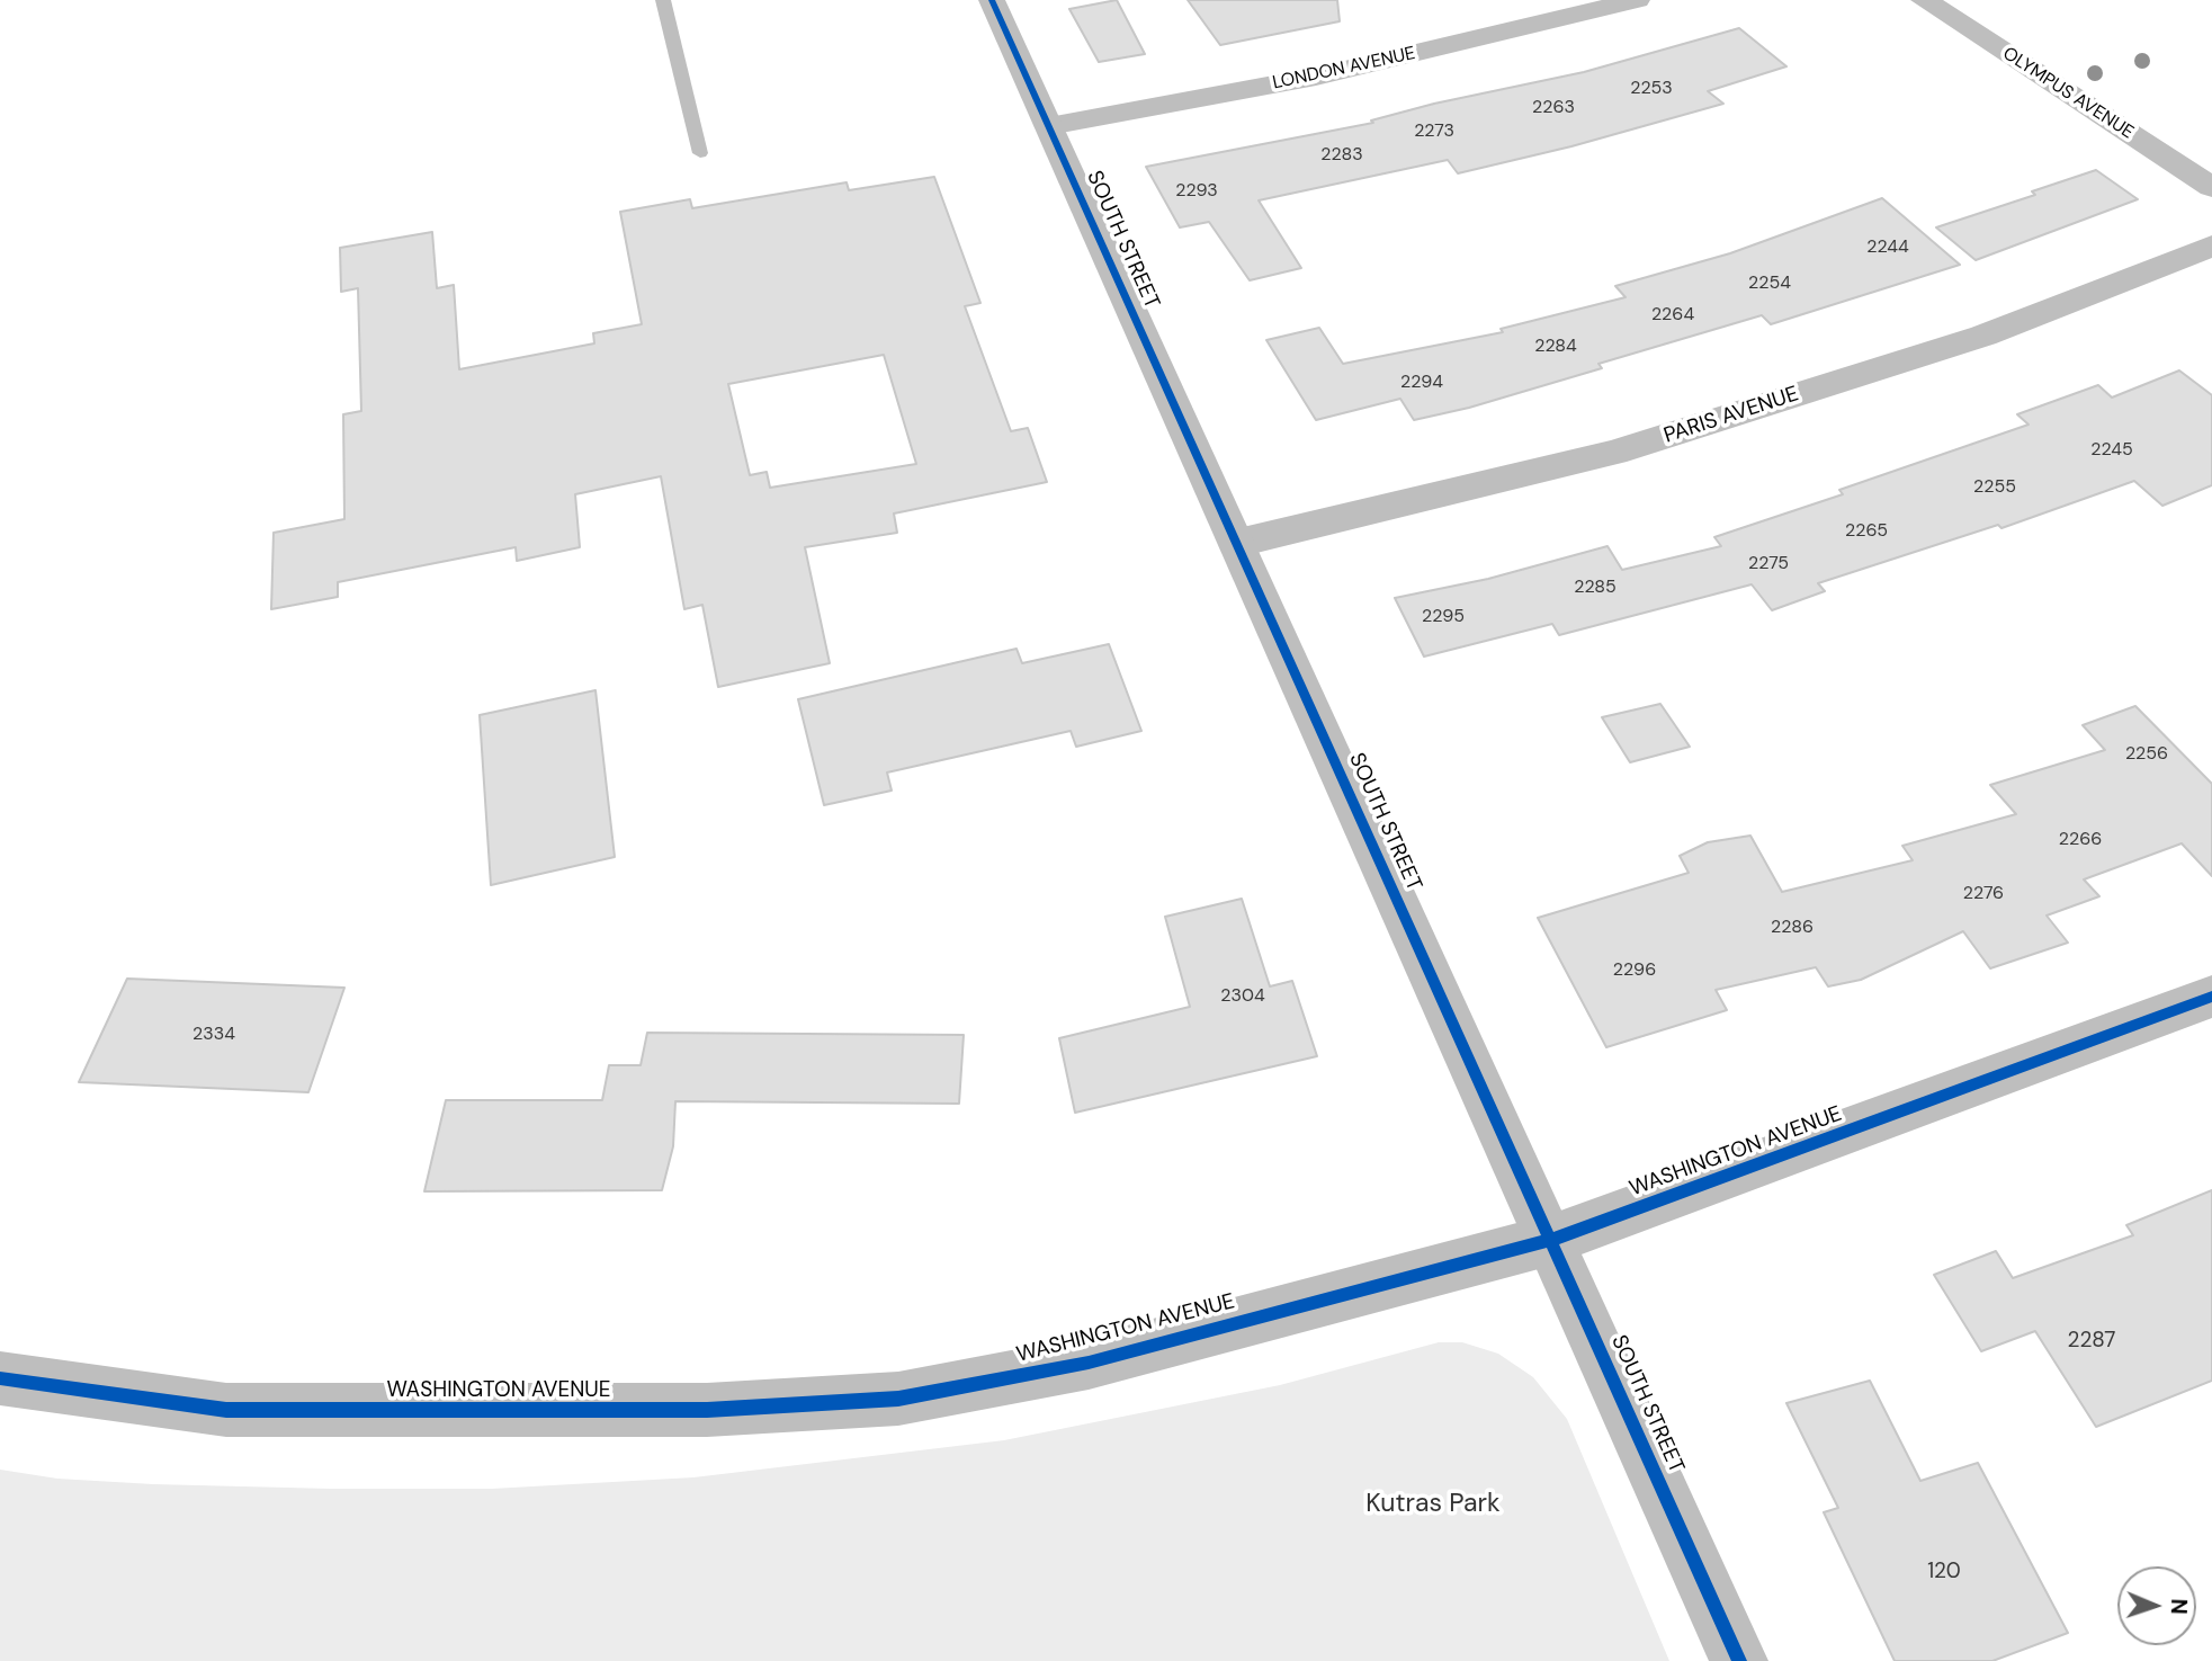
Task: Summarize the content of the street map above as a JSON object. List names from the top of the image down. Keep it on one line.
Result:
{"streets":{"street":["LONDON AVENUE","OLYMPUS AVENUE","SOUTH STREET","PARIS AVENUE","WASHINGTON AVENUE"]},"crossings":[["LONDON AVENUE","SOUTH STREET"],["SOUTH STREET","PARIS AVENUE"],["SOUTH STREET","WASHINGTON AVENUE"]],"parks":["Kutras Park"],"house_numbers":["2253","2263","2273","2283","2293","2244","2254","2264","2284","2294","2245","2255","2265","2275","2285","2295","2256","2266","2276","2286","2296","2304","2334","2287","120"],"north":"right"}
